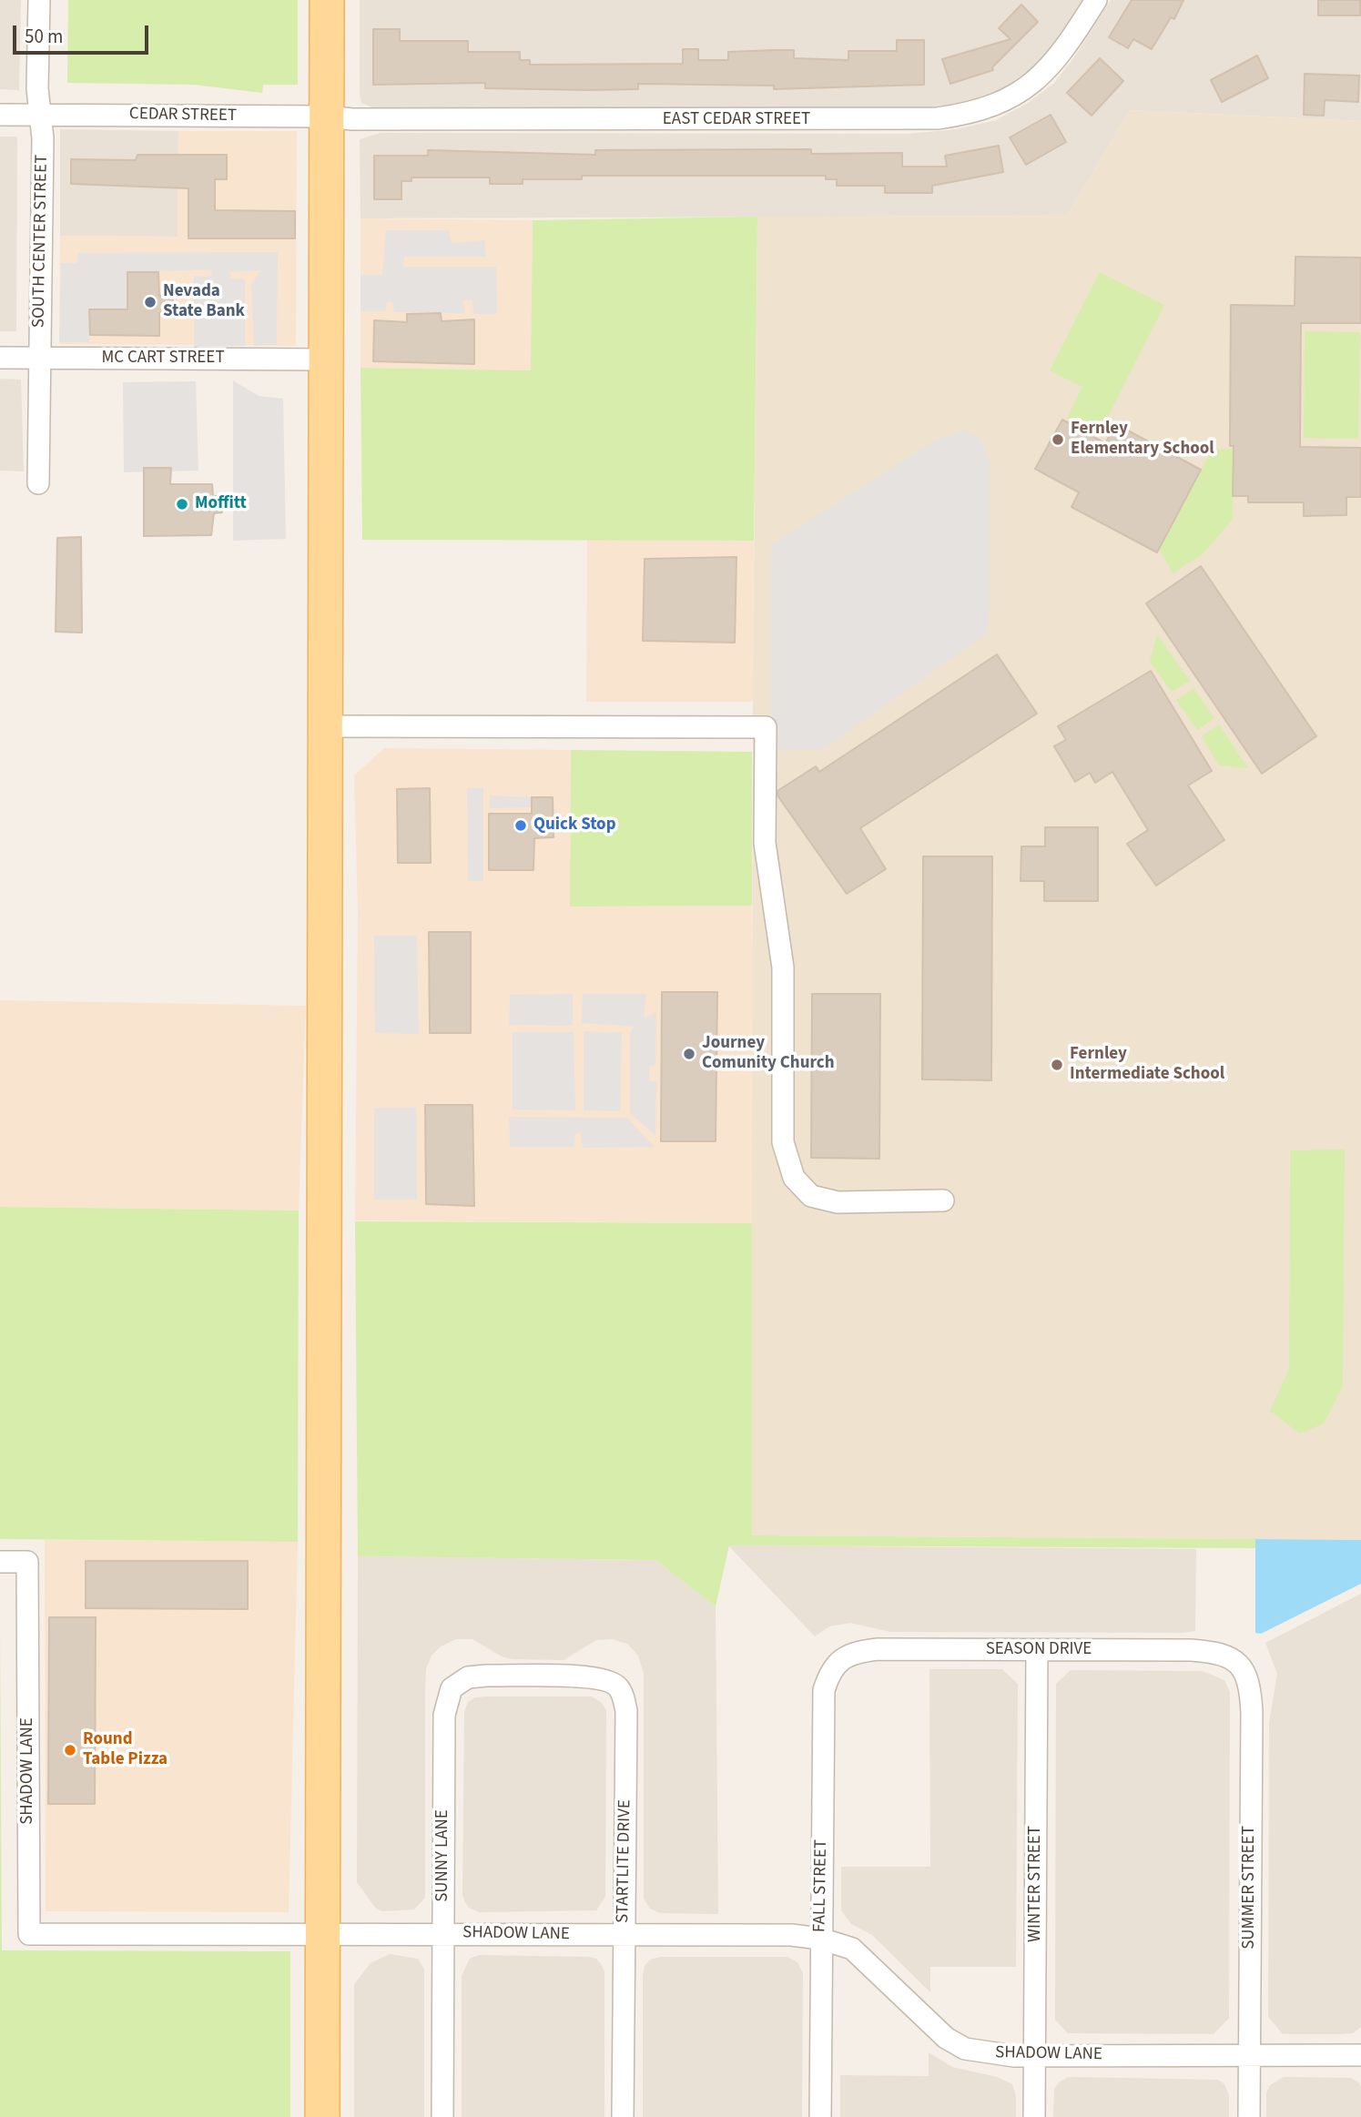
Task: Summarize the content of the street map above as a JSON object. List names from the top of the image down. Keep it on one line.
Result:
{"streets":{"street":["CEDAR STREET","EAST CEDAR STREET","SOUTH CENTER STREET","MC CART STREET","SEASON DRIVE","SHADOW LANE","SUNNY LANE","STARTLITE DRIVE","WINTER STREET","FALL STREET","SUMMER STREET"]},"crossings":[["CEDAR STREET","EAST CEDAR STREET"],["CEDAR STREET","SOUTH CENTER STREET"],["SOUTH CENTER STREET","MC CART STREET"],["SEASON DRIVE","WINTER STREET"],["SEASON DRIVE","FALL STREET"],["SEASON DRIVE","SUMMER STREET"],["SHADOW LANE","SUNNY LANE"],["SHADOW LANE","STARTLITE DRIVE"],["SHADOW LANE","WINTER STREET"],["SHADOW LANE","FALL STREET"],["SHADOW LANE","SUMMER STREET"],["SUNNY LANE","STARTLITE DRIVE"]],"places":["Nevada State Bank","Fernley Elementary School","Moffitt","Quick Stop","Journey Comunity Church","Fernley Intermediate School","Round Table Pizza"],"scale_bar":"50 m"}
